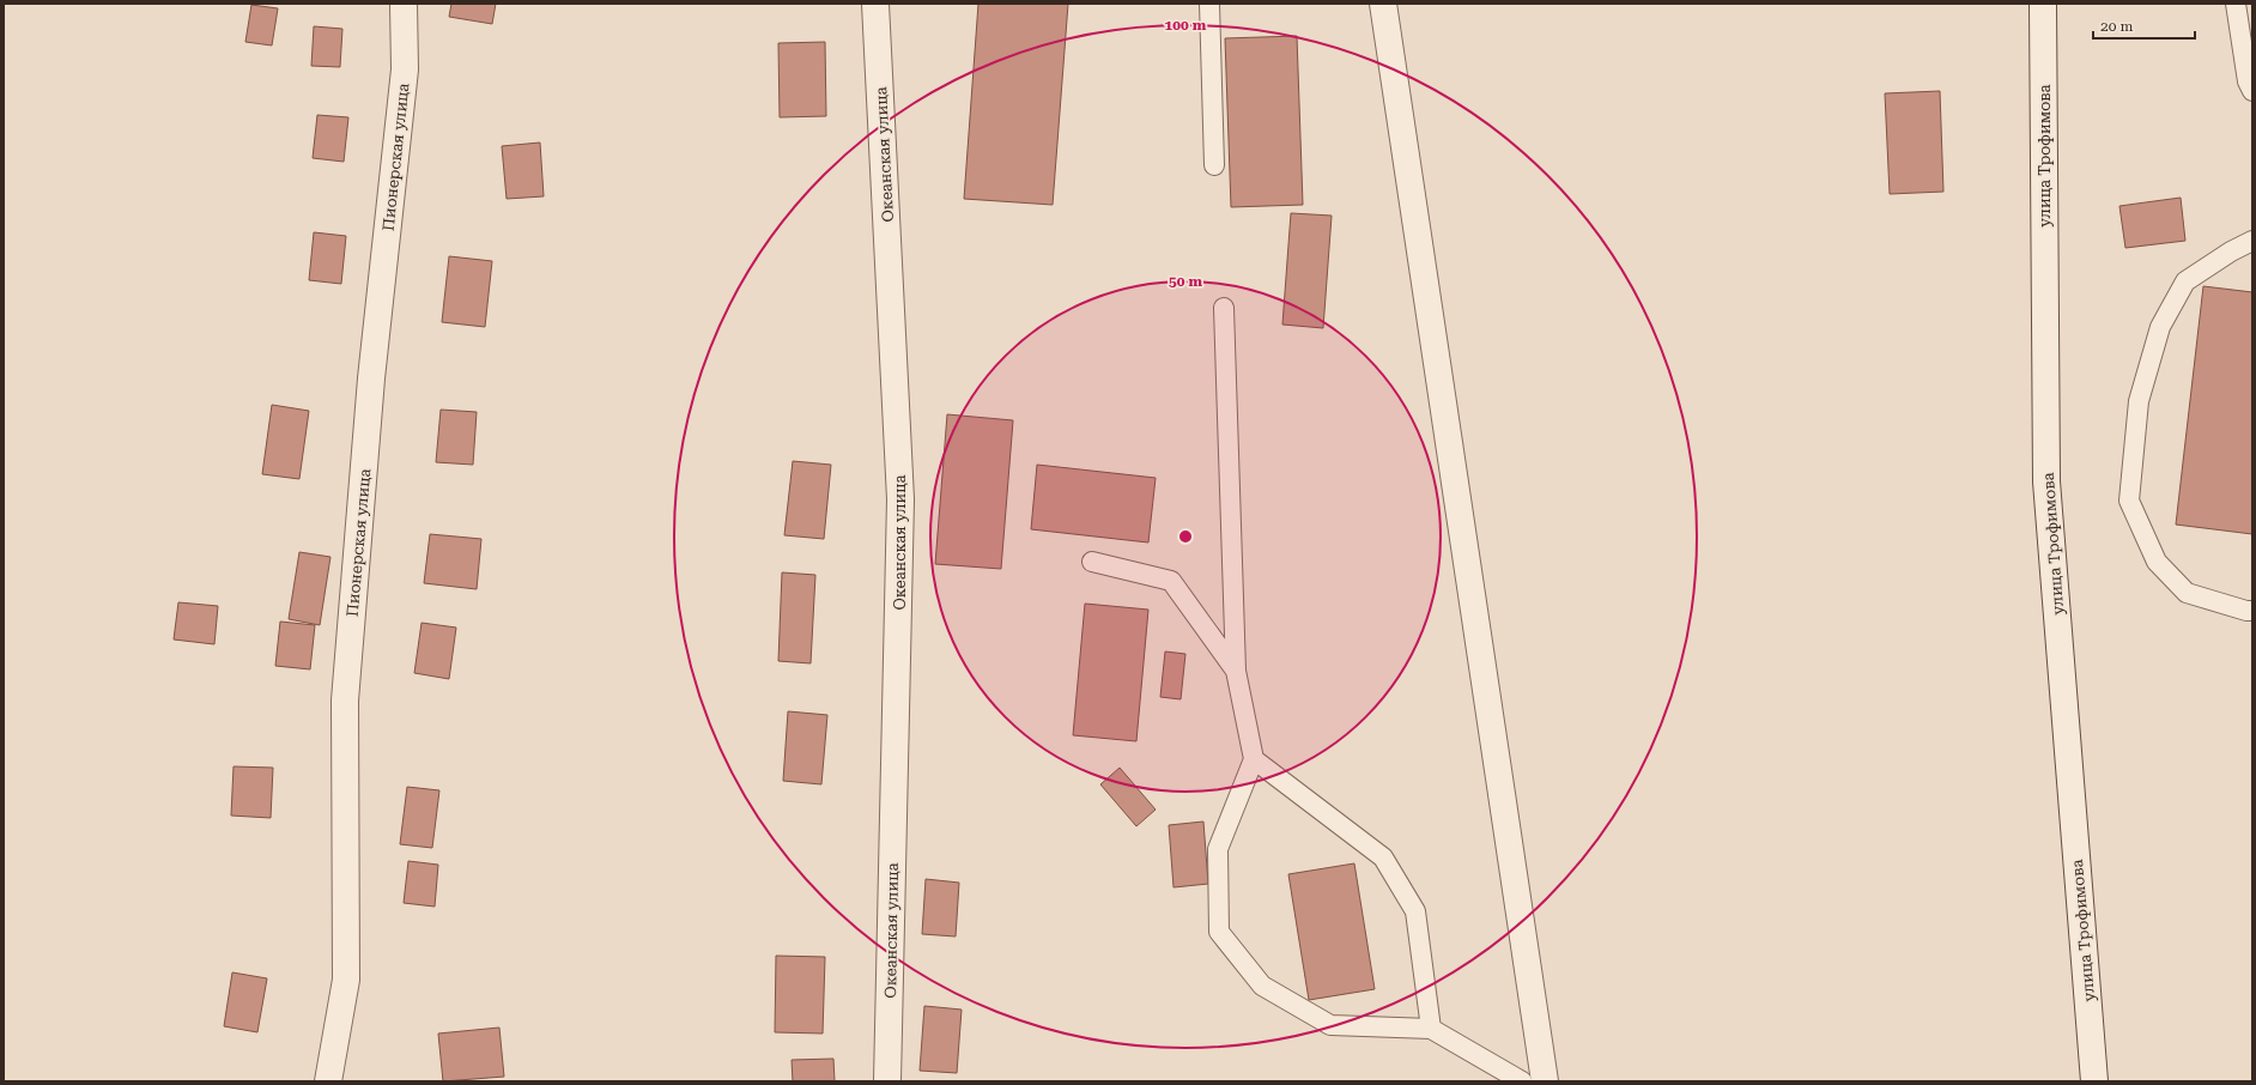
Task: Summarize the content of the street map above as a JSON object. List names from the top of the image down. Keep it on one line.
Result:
{"streets":{"street":["Океанская улица","улица Трофимова","Пионерская улица"]},"scale_bar":"20 m","rings":["100 m","50 m"]}
